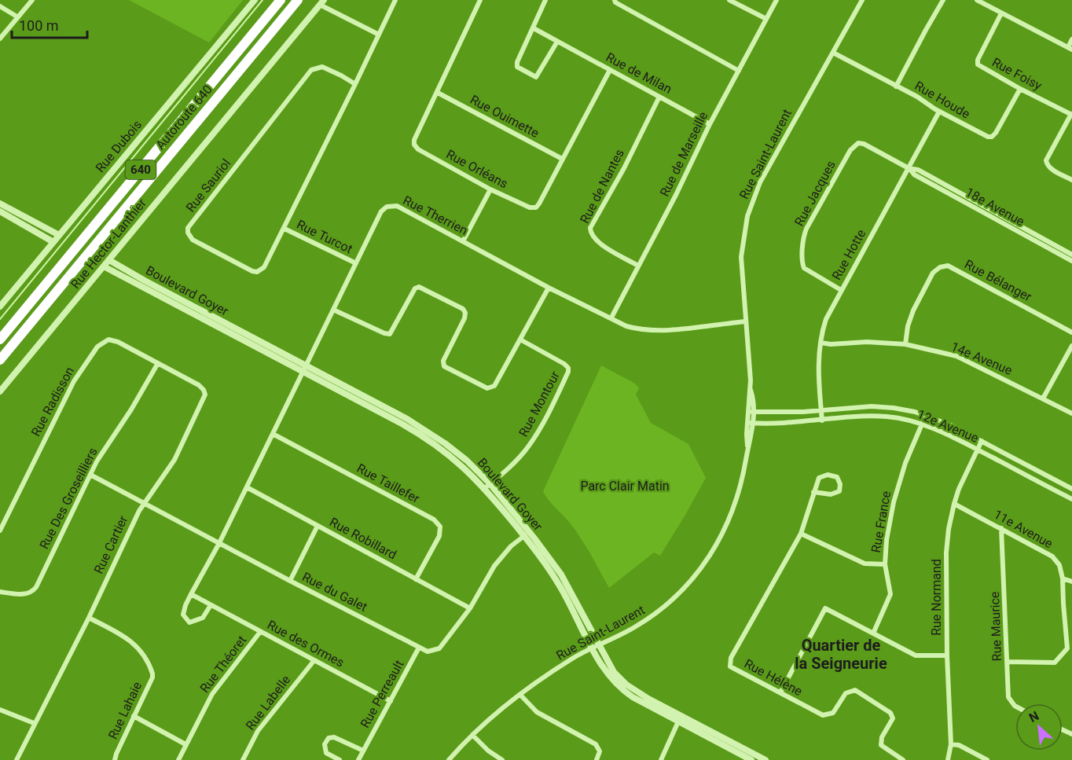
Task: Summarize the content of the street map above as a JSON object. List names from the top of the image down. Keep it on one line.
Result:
{"streets":{"highway":["Autoroute 640","640"],"street":["Rue de Milan","Rue Foisy","Rue Houde","Rue Ouimette","Rue Dubois","Rue de Marseille","Rue Saint-Laurent","Rue Orléans","Rue Sauriol","Rue de Nantes","Rue Jacques","18e Avenue","Rue Therrien","Rue Turcot","Rue Hector-Lanthier","Rue Hotte","Rue Bélanger","Boulevard Goyer","14e Avenue","Rue Radisson","Rue Montour","12e Avenue","Rue Taillefer","Rue Des Groseilliers","Rue France","11e Avenue","Rue Robillard","Rue Cartier","Rue du Galet","Rue Normand","Rue Maurice","Rue des Ormes","Rue Théoret","Rue Hélène","Rue Perreault","Rue Labelle","Rue Lahaie"]},"crossings":[["Rue de Milan","Rue de Marseille"],["Rue de Milan","Rue Orléans"],["Rue de Milan","Rue de Nantes"],["Rue Foisy","Rue Houde"],["Rue Houde","Rue Saint-Laurent"],["Rue Houde","Rue Hotte"],["Rue Ouimette","Rue Orléans"],["Rue de Marseille","Rue de Nantes"],["Rue de Marseille","Rue Therrien"],["Rue Saint-Laurent","Rue Therrien"],["Rue Saint-Laurent","Boulevard Goyer"],["Rue Saint-Laurent","12e Avenue"],["Rue Sauriol","Rue Turcot"],["Rue Jacques","18e Avenue"],["Rue Jacques","Rue Hotte"],["18e Avenue","Rue Hotte"],["Rue Therrien","Rue Turcot"],["Rue Therrien","Boulevard Goyer"],["Rue Therrien","Rue Taillefer"],["Rue Therrien","Rue Robillard"],["Rue Therrien","Rue du Galet"],["Rue Hector-Lanthier","Boulevard Goyer"],["Rue Hotte","14e Avenue"],["Rue Hotte","12e Avenue"],["Rue Bélanger","14e Avenue"],["Boulevard Goyer","Rue Montour"],["Boulevard Goyer","Rue du Galet"],["Rue Radisson","Rue Des Groseilliers"],["Rue Radisson","Rue Cartier"],["12e Avenue","Rue France"],["12e Avenue","Rue Normand"],["Rue Taillefer","Rue Robillard"],["Rue Des Groseilliers","Rue Cartier"],["Rue Des Groseilliers","Rue du Galet"],["11e Avenue","Rue Normand"],["11e Avenue","Rue Maurice"],["Rue Robillard","Rue du Galet"],["Rue Cartier","Rue du Galet"],["Rue Cartier","Rue Lahaie"],["Rue du Galet","Rue Perreault"],["Rue des Ormes","Rue Théoret"],["Rue des Ormes","Rue Perreault"],["Rue des Ormes","Rue Labelle"]],"districts":["Quartier de la Seigneurie"],"parks":["Parc Clair Matin"],"scale_bar":"100 m","north":"top left"}
